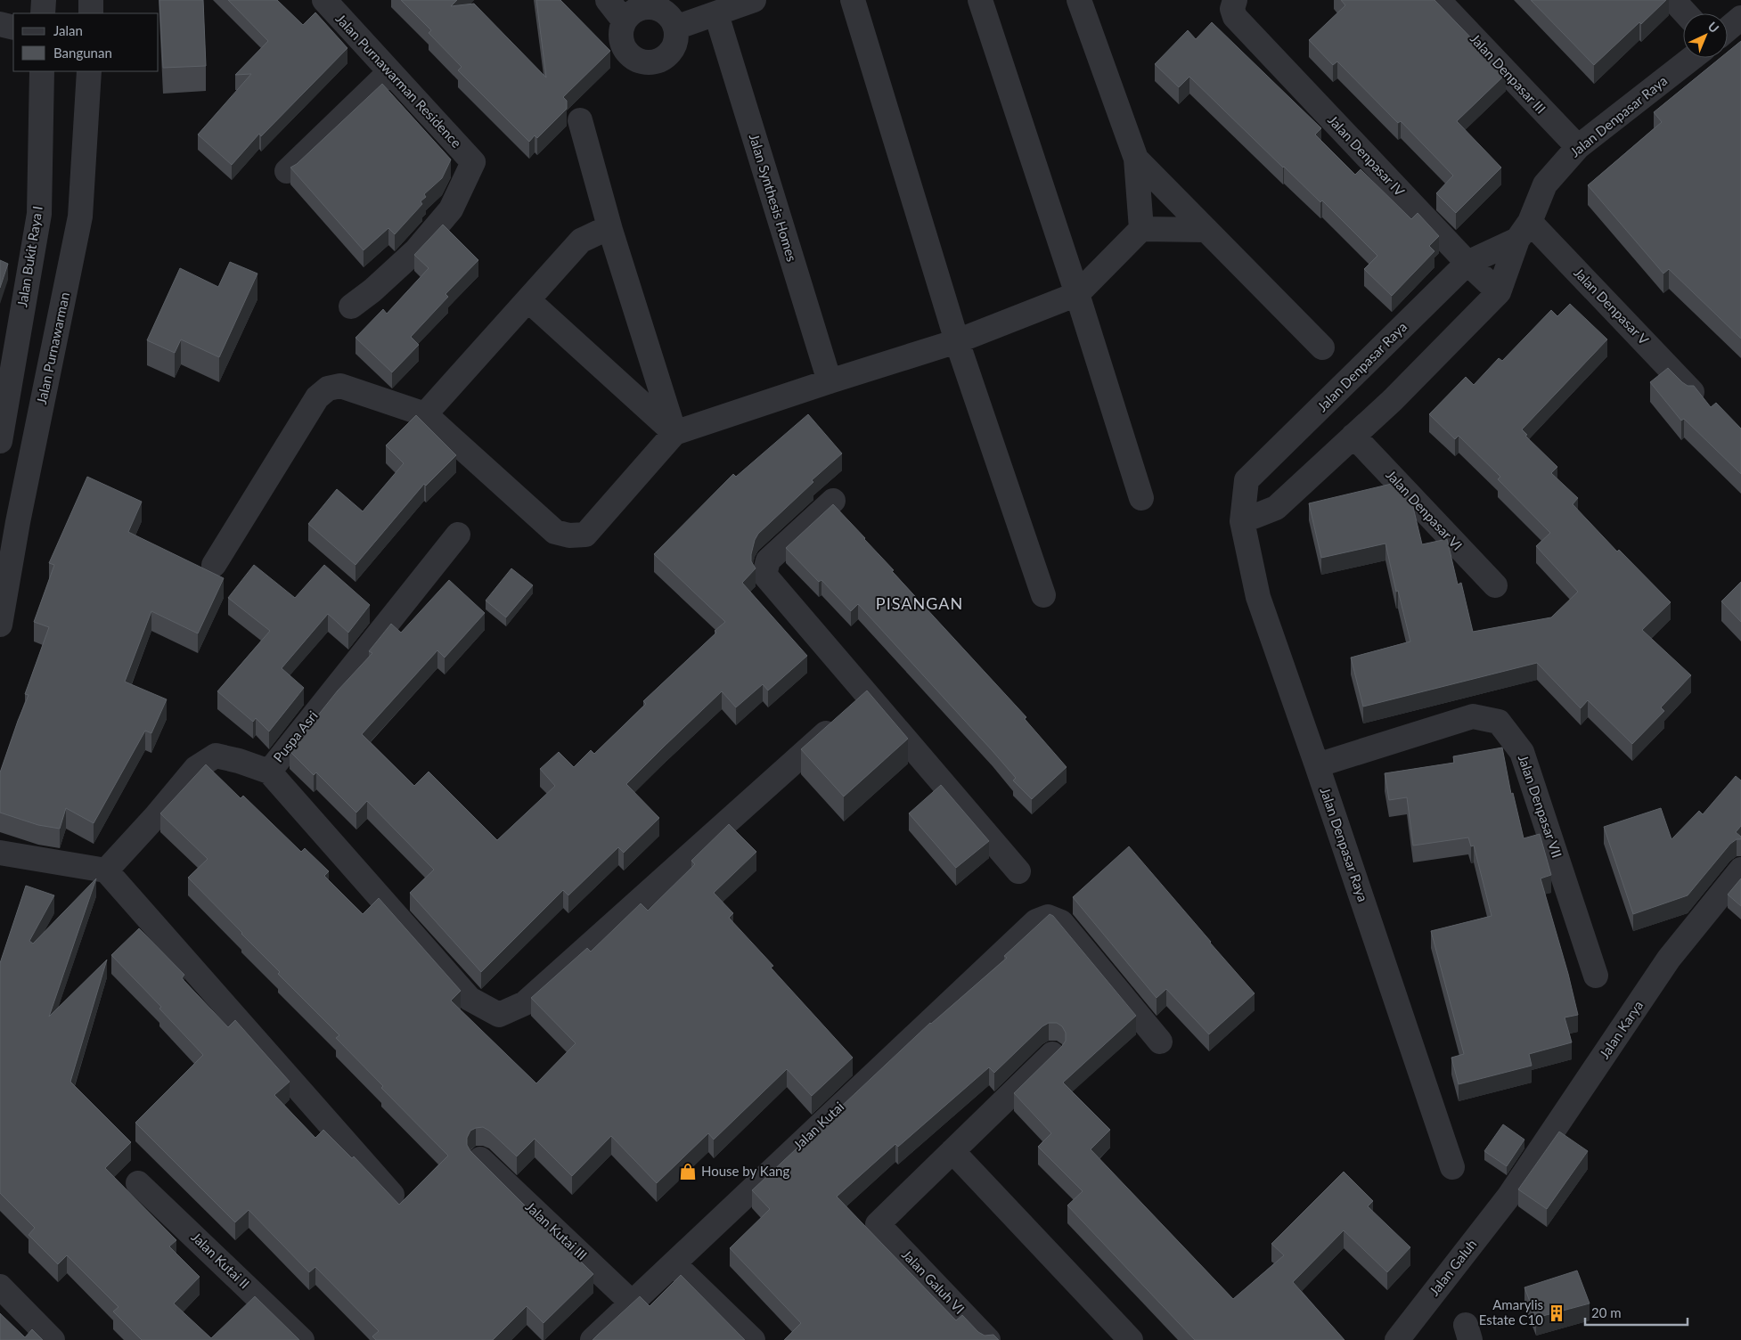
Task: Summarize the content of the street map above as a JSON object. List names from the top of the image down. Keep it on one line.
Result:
{"streets":{"street":["Jalan Denpasar III","Jalan Purnawarman Residence","Jalan Denpasar Raya","Jalan Denpasar IV","Jalan Synthesis Homes","Jalan Bukit Raya I","Jalan Denpasar V","Jalan Purnawarman","Jalan Denpasar VI","Puspa Asri","Jalan Denpasar VII","Jalan Karya","Jalan Kutai","Jalan Kutai III","Jalan Kutai II","Jalan Galuh","Jalan Galuh VI"]},"crossings":[["Jalan Denpasar III","Jalan Denpasar Raya"],["Jalan Denpasar Raya","Jalan Denpasar IV"],["Jalan Denpasar Raya","Jalan Denpasar V"],["Jalan Denpasar Raya","Jalan Denpasar VI"],["Jalan Denpasar Raya","Jalan Denpasar VII"],["Jalan Karya","Jalan Galuh"],["Jalan Kutai","Jalan Kutai III"]],"districts":["PISANGAN"],"places":{"shop":["House by Kang"],"building":["Amarylis Estate C10"]},"legend":["Jalan","Bangunan"],"scale_bar":"20 m","north":"top right"}
